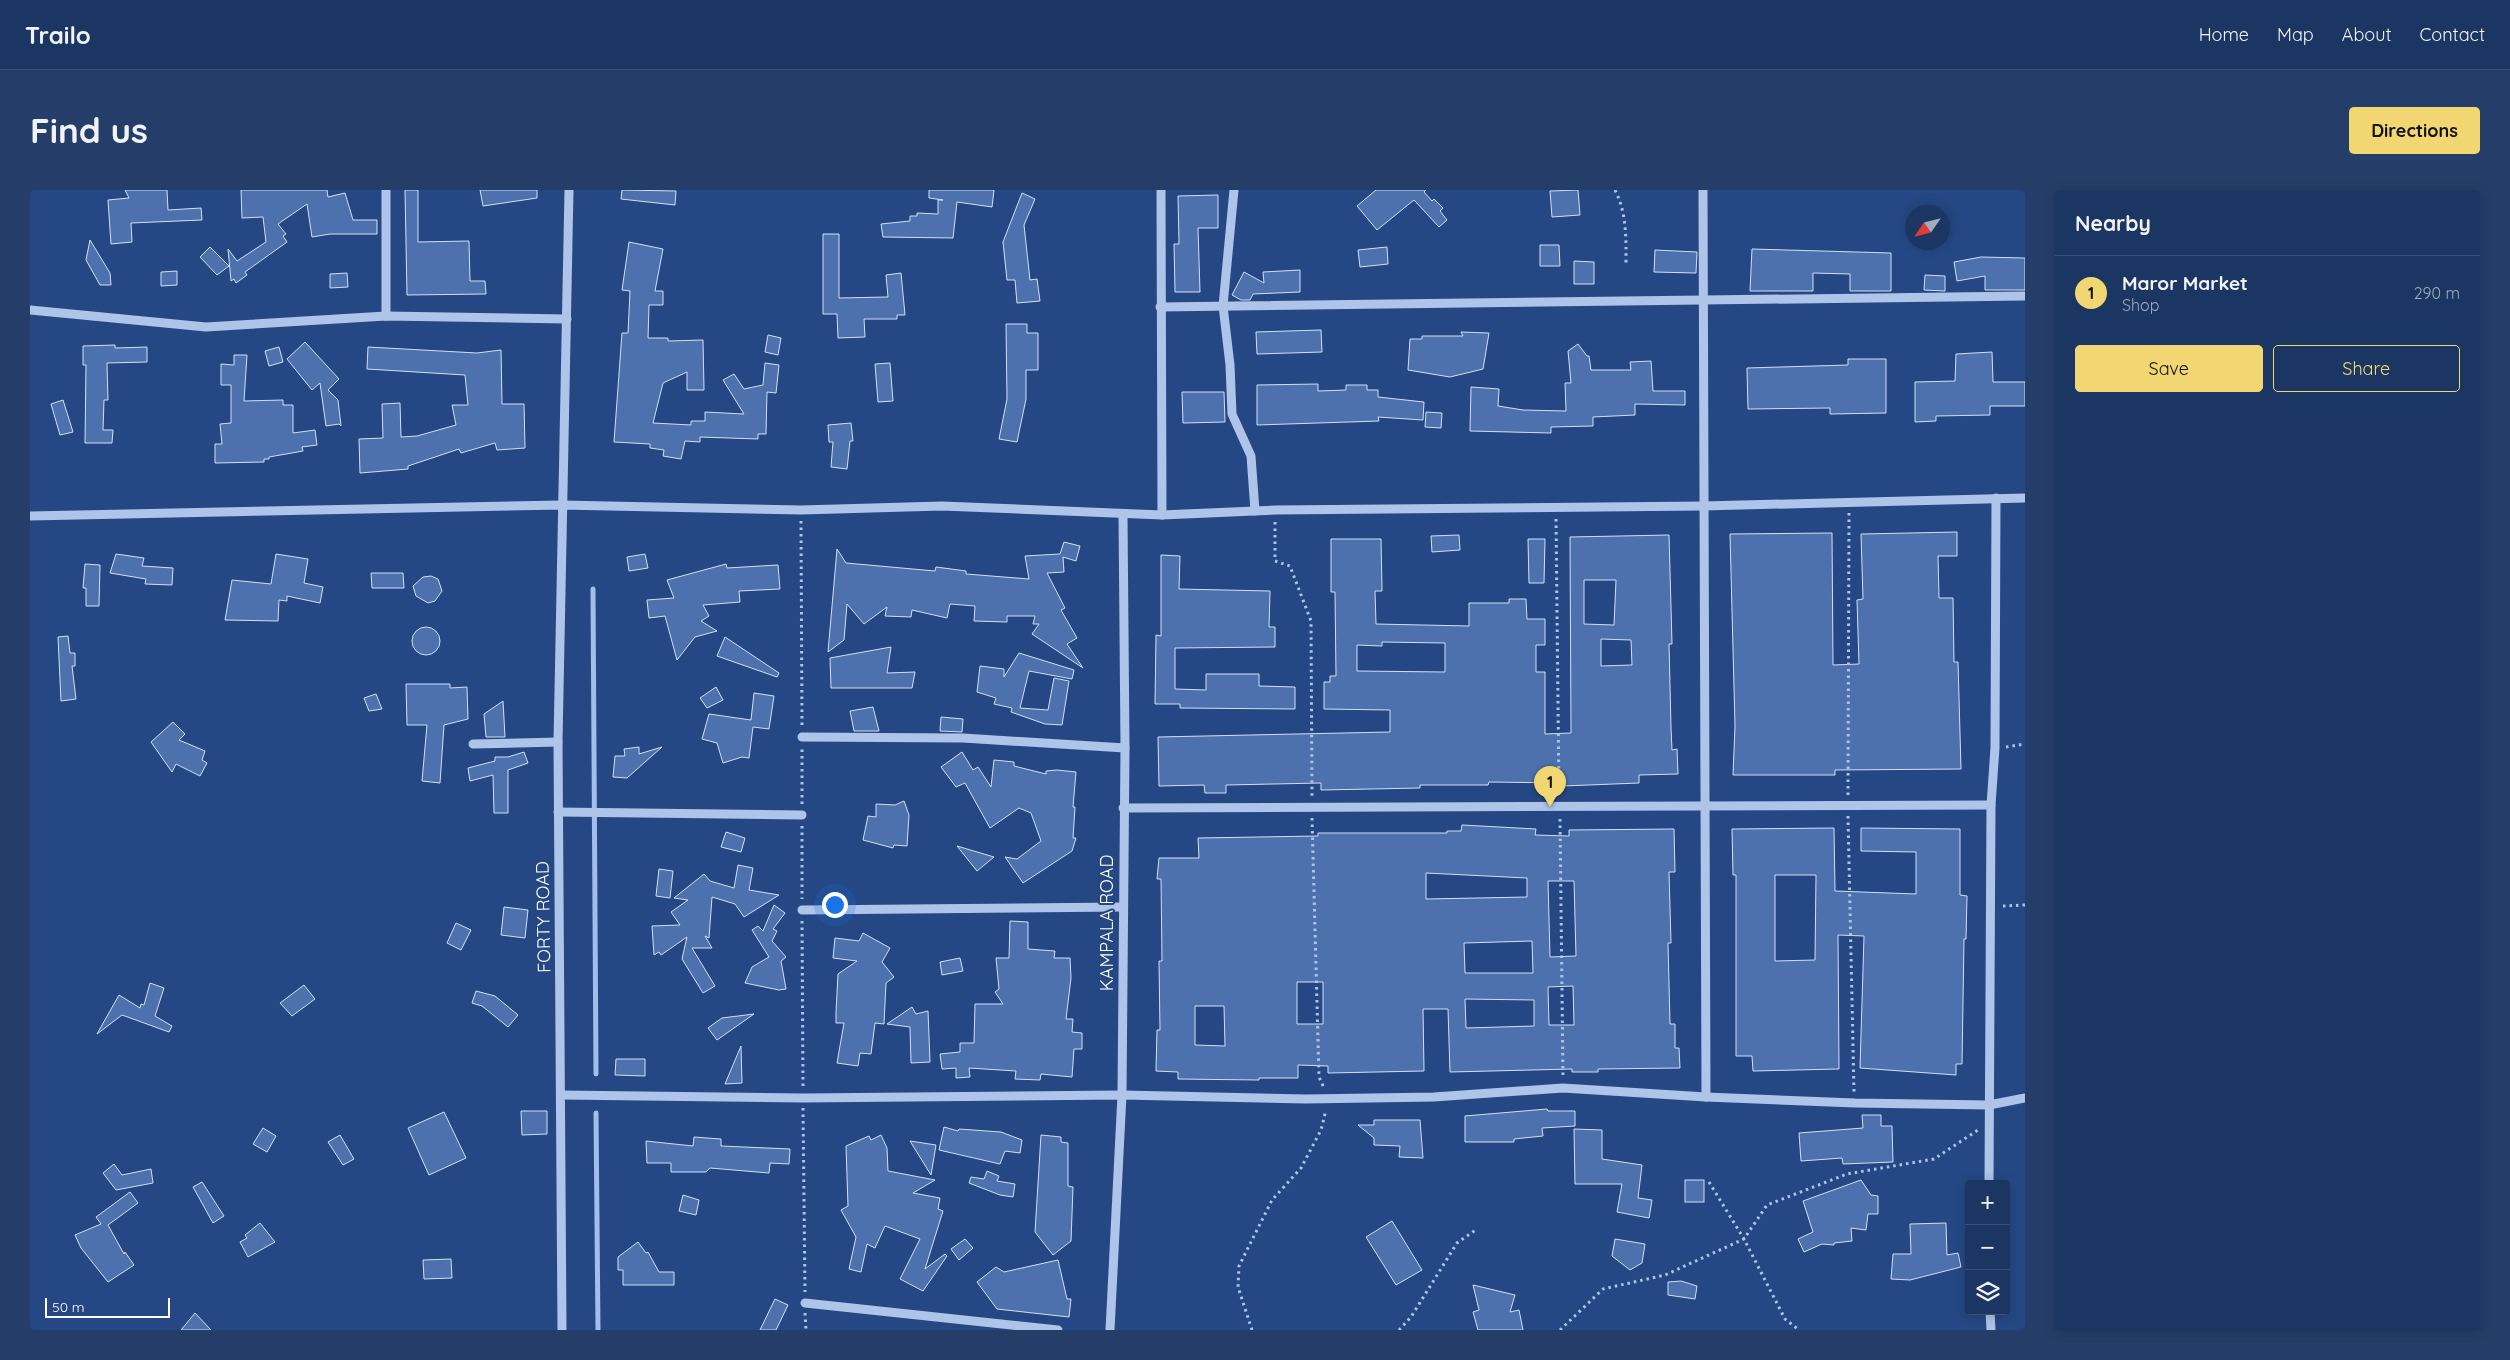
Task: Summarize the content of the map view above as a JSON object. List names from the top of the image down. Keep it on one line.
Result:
{"streets":{"street":["FORTY ROAD","KAMPALA ROAD"]},"scale_bar":"50 m","north":"bottom left","page":{"header":"Trailo","nav":["Home","Map","About","Contact"],"buttons":["Directions",["Save","Share"]],"title":"Find us","heading":"Nearby","list":[{"mark":"1","name":"Maror Market","note":"Shop","value":"290 m"}],"pins":"1","map_buttons":["+","−"],"scale":"50 m"}}
